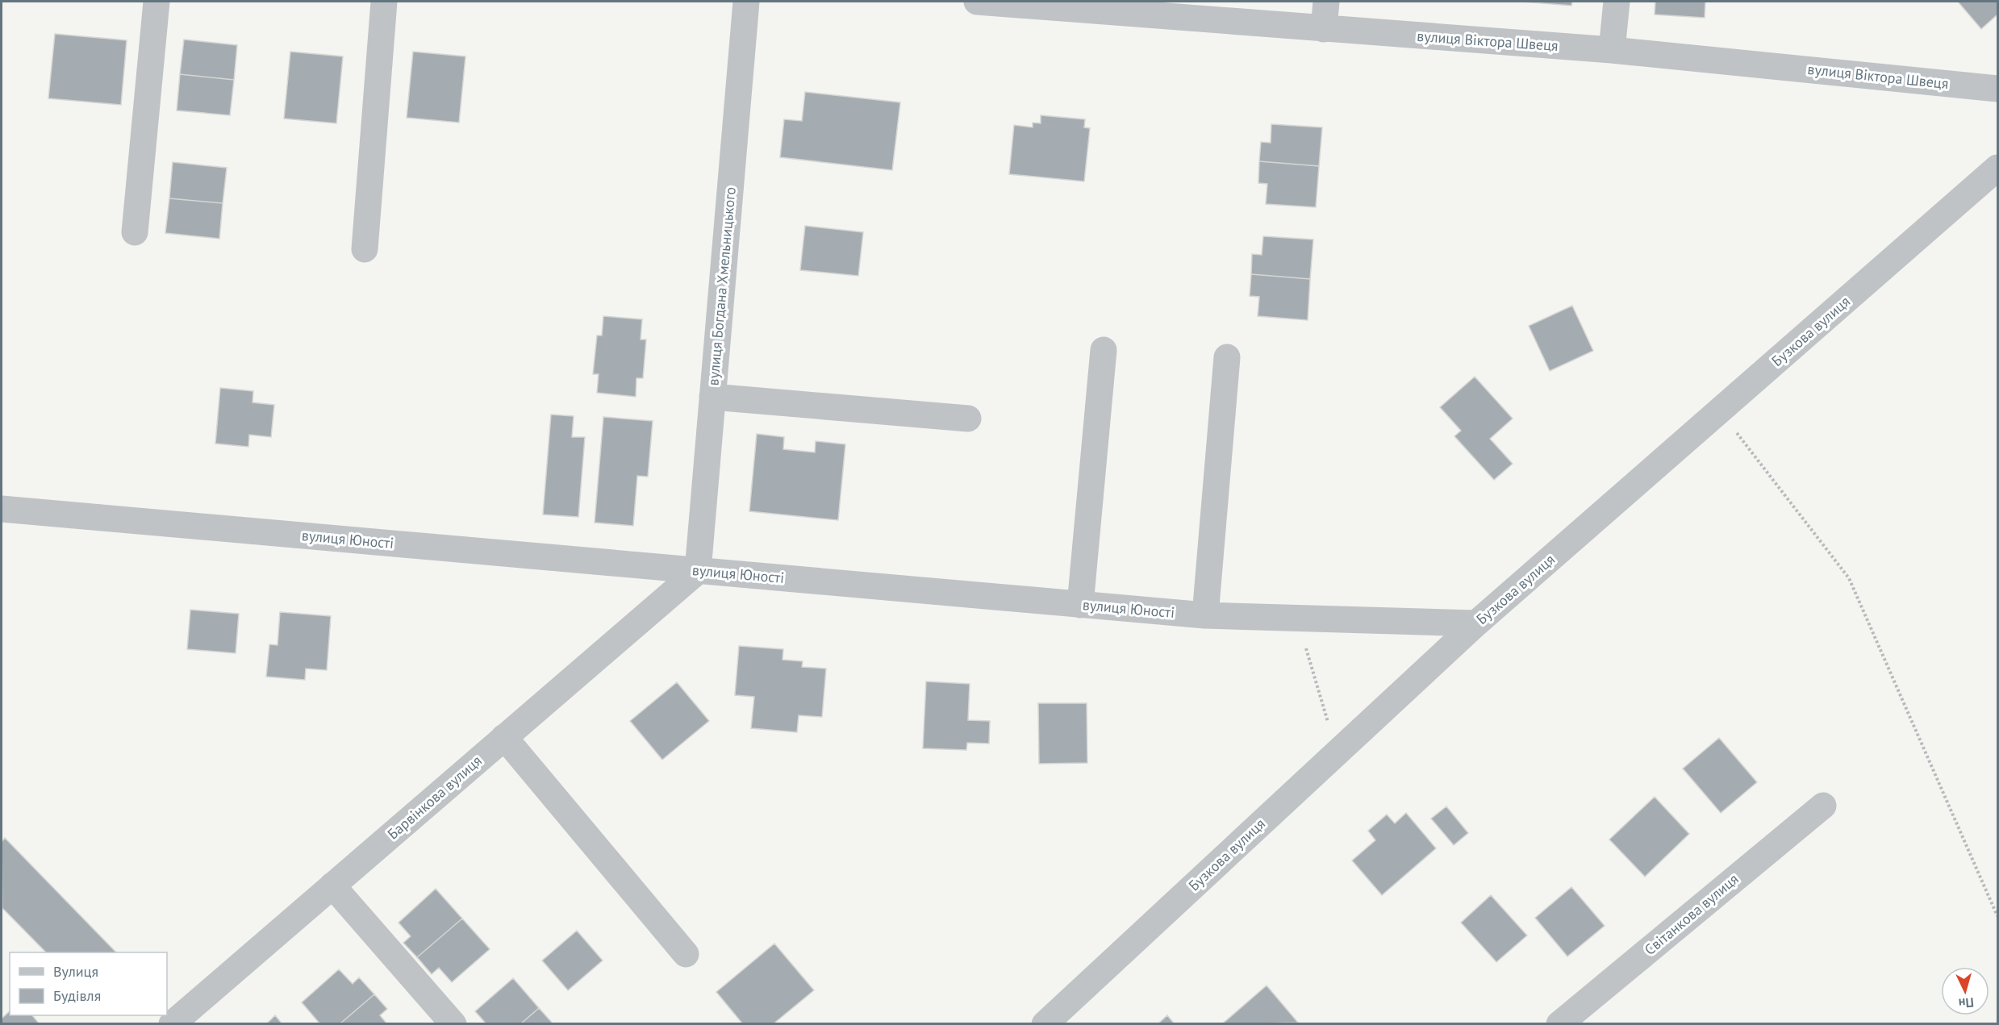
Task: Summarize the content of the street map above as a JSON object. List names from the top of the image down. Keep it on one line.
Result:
{"streets":{"street":["вулиця Віктора Швеця","вулиця Богдана Хмельницького","Бузкова вулиця","вулиця Юності","Барвінкова вулиця","Світанкова вулиця"]},"crossings":[["вулиця Богдана Хмельницького","вулиця Юності"],["вулиця Богдана Хмельницького","Барвінкова вулиця"],["Бузкова вулиця","вулиця Юності"],["вулиця Юності","Барвінкова вулиця"]],"legend":["Вулиця","Будівля"],"north":"bottom"}
